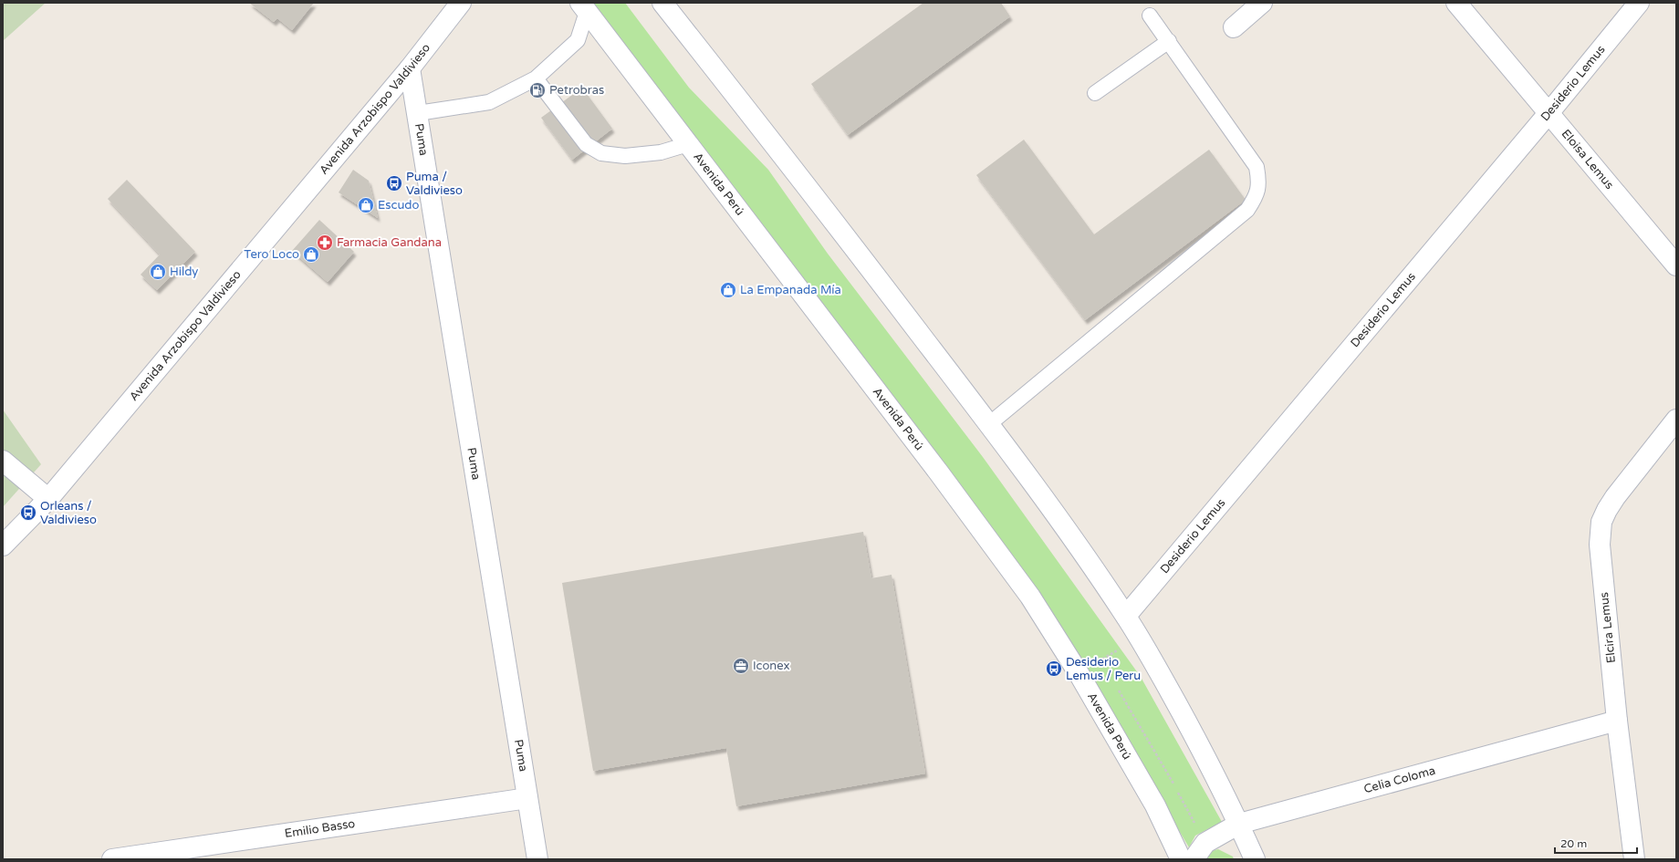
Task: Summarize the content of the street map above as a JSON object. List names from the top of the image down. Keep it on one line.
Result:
{"streets":{"street":["Desiderio Lemus","Avenida Arzobispo Valdivieso","Puma","Eloisa Lemus","Avenida Perú","Elcira Lemus","Celia Coloma","Emilio Basso"]},"crossings":[["Desiderio Lemus","Eloisa Lemus"],["Avenida Arzobispo Valdivieso","Puma"],["Puma","Emilio Basso"],["Elcira Lemus","Celia Coloma"]],"places":{"fuel station":["Petrobras"],"bus stop":["Puma / Valdivieso","Orleans / Valdivieso","Desiderio Lemus / Peru"],"shop":["Escudo","Tero Loco","Hildy","La Empanada Mía"],"pharmacy":["Farmacia Gandana"],"office":["Iconex"]},"scale_bar":"20 m"}
